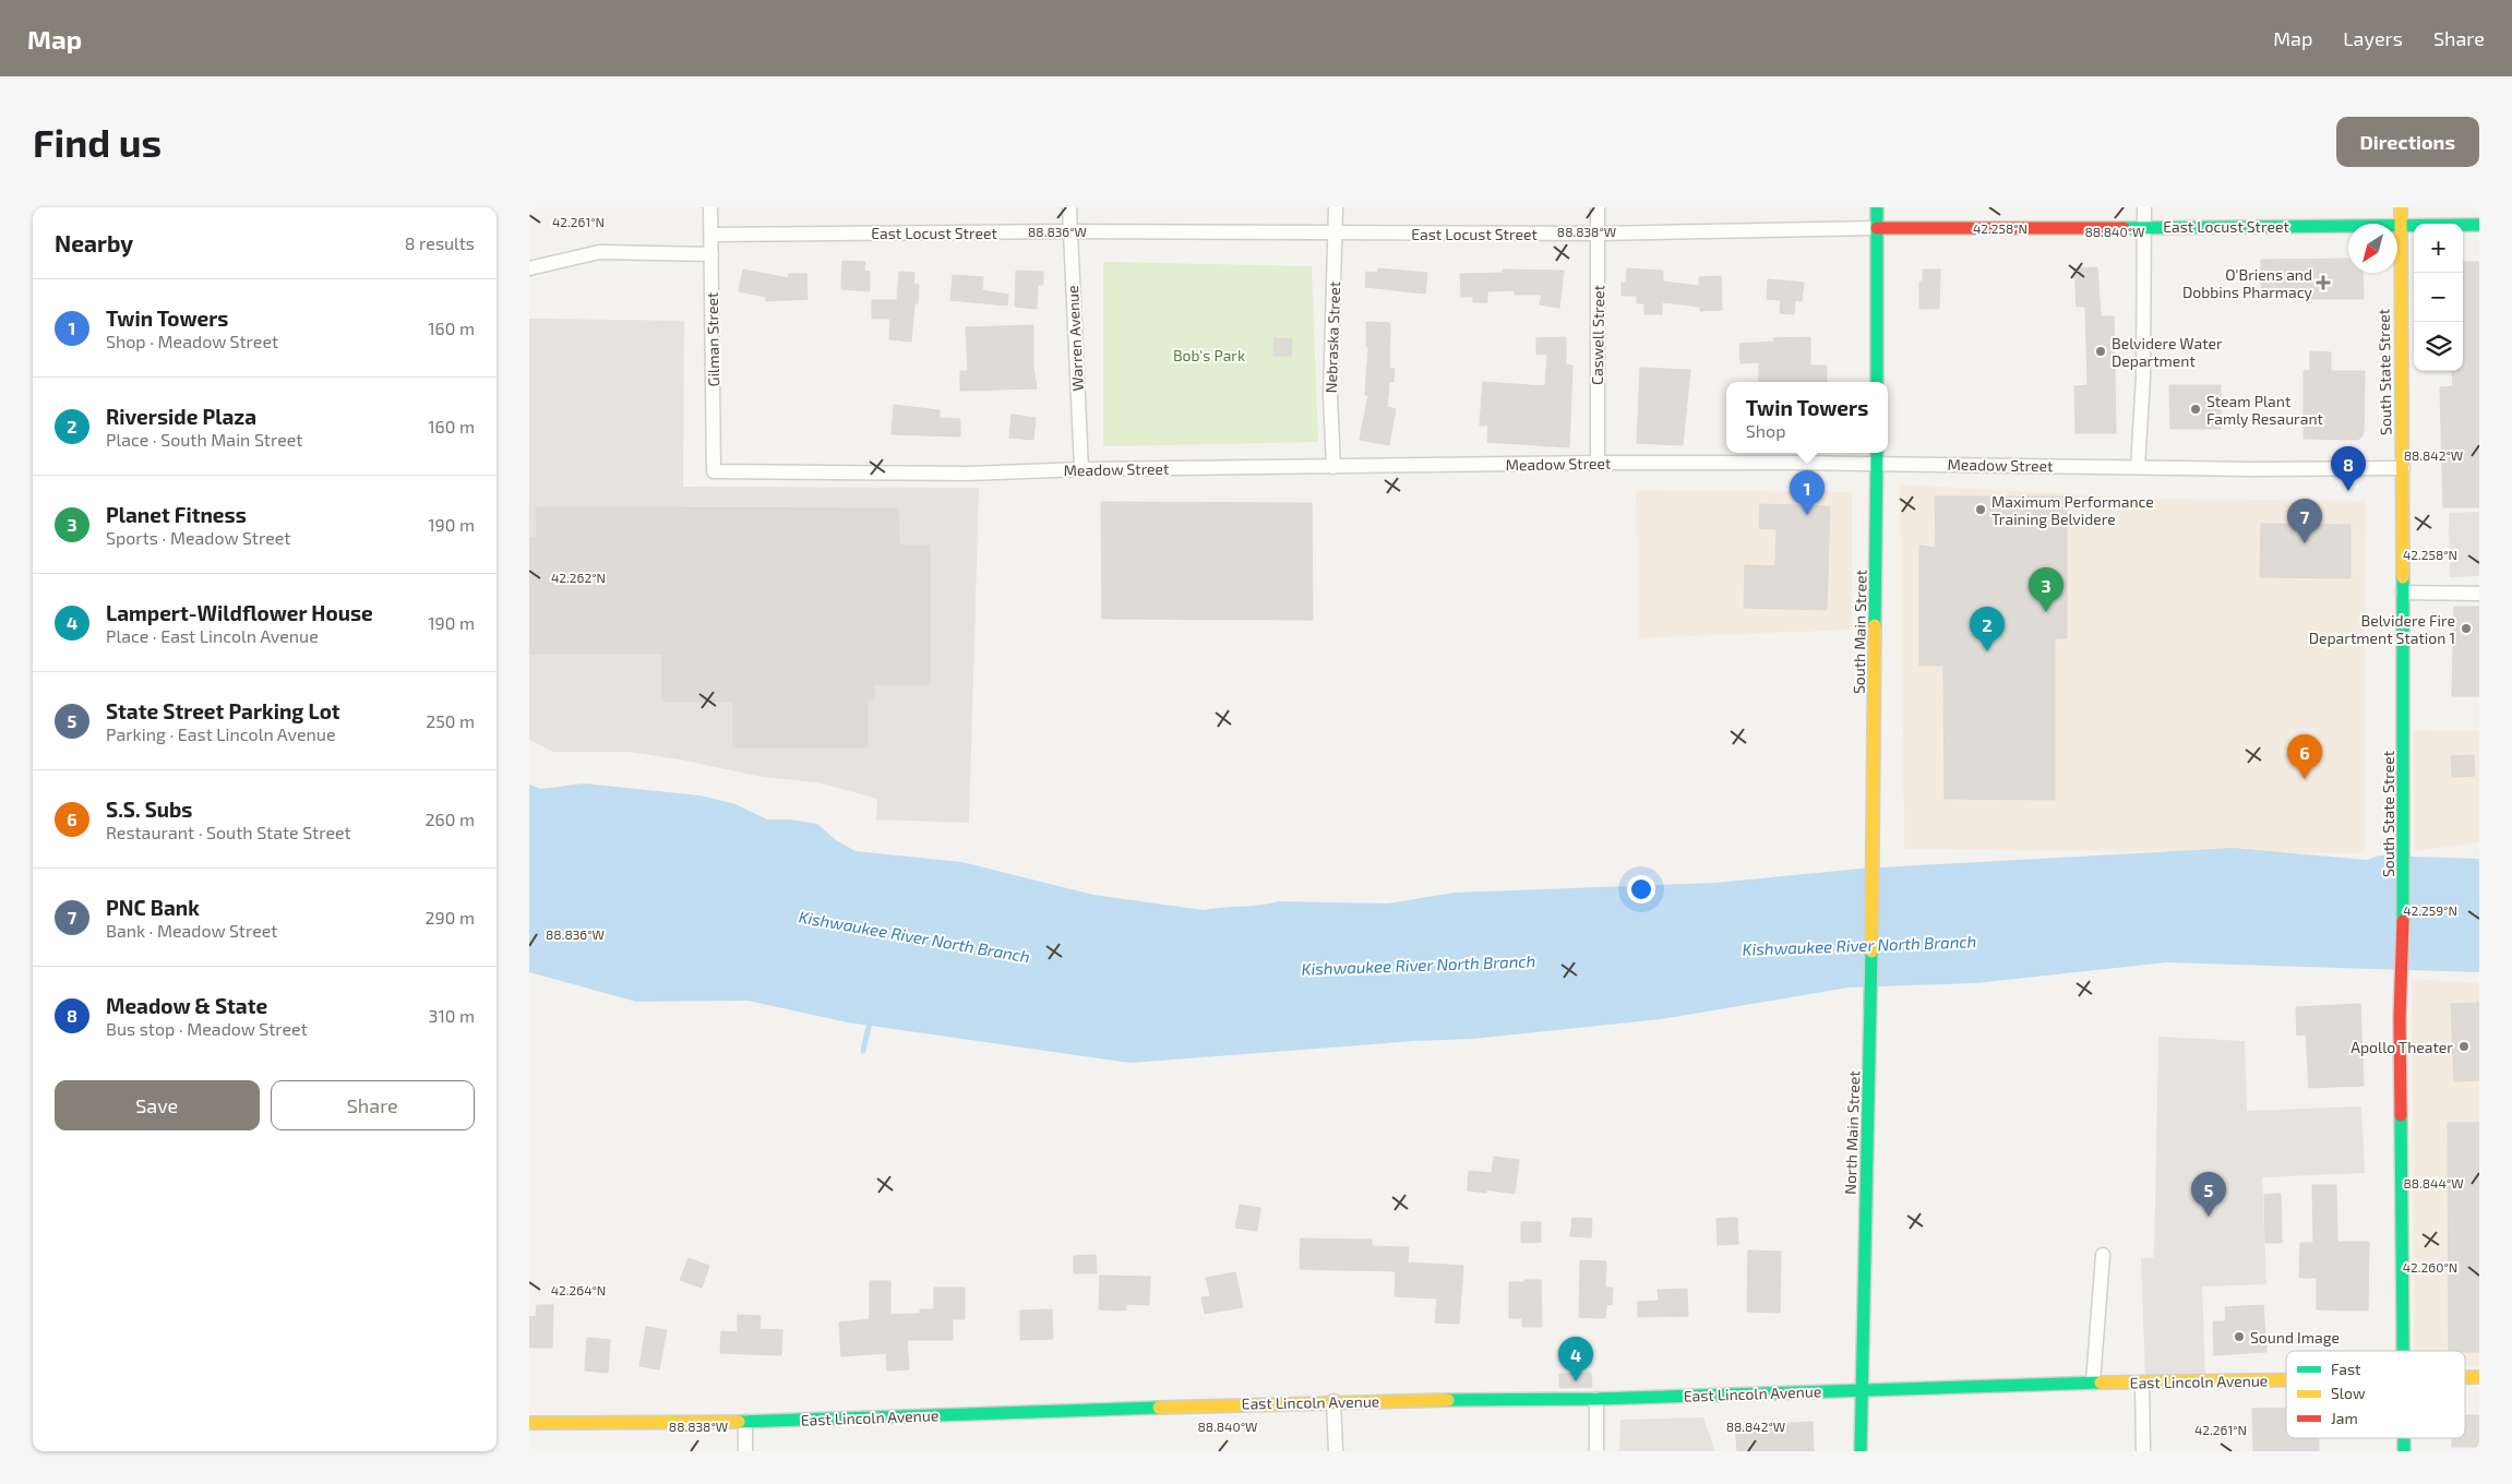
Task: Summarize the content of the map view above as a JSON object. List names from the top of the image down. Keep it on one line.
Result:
{"streets":{"street":["East Locust Street","Caswell Street","Nebraska Street","Warren Avenue","Gilman Street","South State Street","Meadow Street","South Main Street","North Main Street","East Lincoln Avenue"]},"crossings":[["East Locust Street","Caswell Street"],["East Locust Street","Nebraska Street"],["East Locust Street","Warren Avenue"],["East Locust Street","Gilman Street"],["East Locust Street","South State Street"],["Caswell Street","Meadow Street"],["Nebraska Street","Meadow Street"],["Warren Avenue","Meadow Street"],["Gilman Street","Meadow Street"],["South State Street","Meadow Street"],["Meadow Street","South Main Street"],["South Main Street","North Main Street"],["North Main Street","East Lincoln Avenue"]],"water":["Kishwaukee River North Branch"],"parks":["Bob's Park"],"places":{"health":["O'Briens and Dobbins Pharmacy"],"other":["Belvidere Water Department","Steam Plant Famly Resaurant","Maximum Performance Training Belvidere","Belvidere Fire Department Station 1","Apollo Theater","Sound Image"]},"legend":["Fast","Slow","Jam"],"north":"bottom left","page":{"header":"Map","nav":["Map","Layers","Share"],"buttons":["Directions",["Save","Share"]],"title":"Find us","heading":["Nearby","8 results"],"map_buttons":["+","−"],"list":[{"mark":"1","name":"Twin Towers","note":"Shop · Meadow Street","value":"160 m"},{"mark":"2","name":"Riverside Plaza","note":"Place · South Main Street","value":"160 m"},{"mark":"3","name":"Planet Fitness","note":"Sports · Meadow Street","value":"190 m"},{"mark":"4","name":"Lampert-Wildflower House","note":"Place · East Lincoln Avenue","value":"190 m"},{"mark":"5","name":"State Street Parking Lot","note":"Parking · East Lincoln Avenue","value":"250 m"},{"mark":"6","name":"S.S. Subs","note":"Restaurant · South State Street","value":"260 m"},{"mark":"7","name":"PNC Bank","note":"Bank · Meadow Street","value":"290 m"},{"mark":"8","name":"Meadow & State","note":"Bus stop · Meadow Street","value":"310 m"}],"popup":["Twin Towers","Shop"],"pins":["8","1","7","3","2","6","5","4"]},"coordinates":["42.261°N","42.258°N","88.836°W","88.838°W","88.840°W","88.842°W","42.262°N","42.259°N","88.844°W","42.260°N","42.264°N"]}
